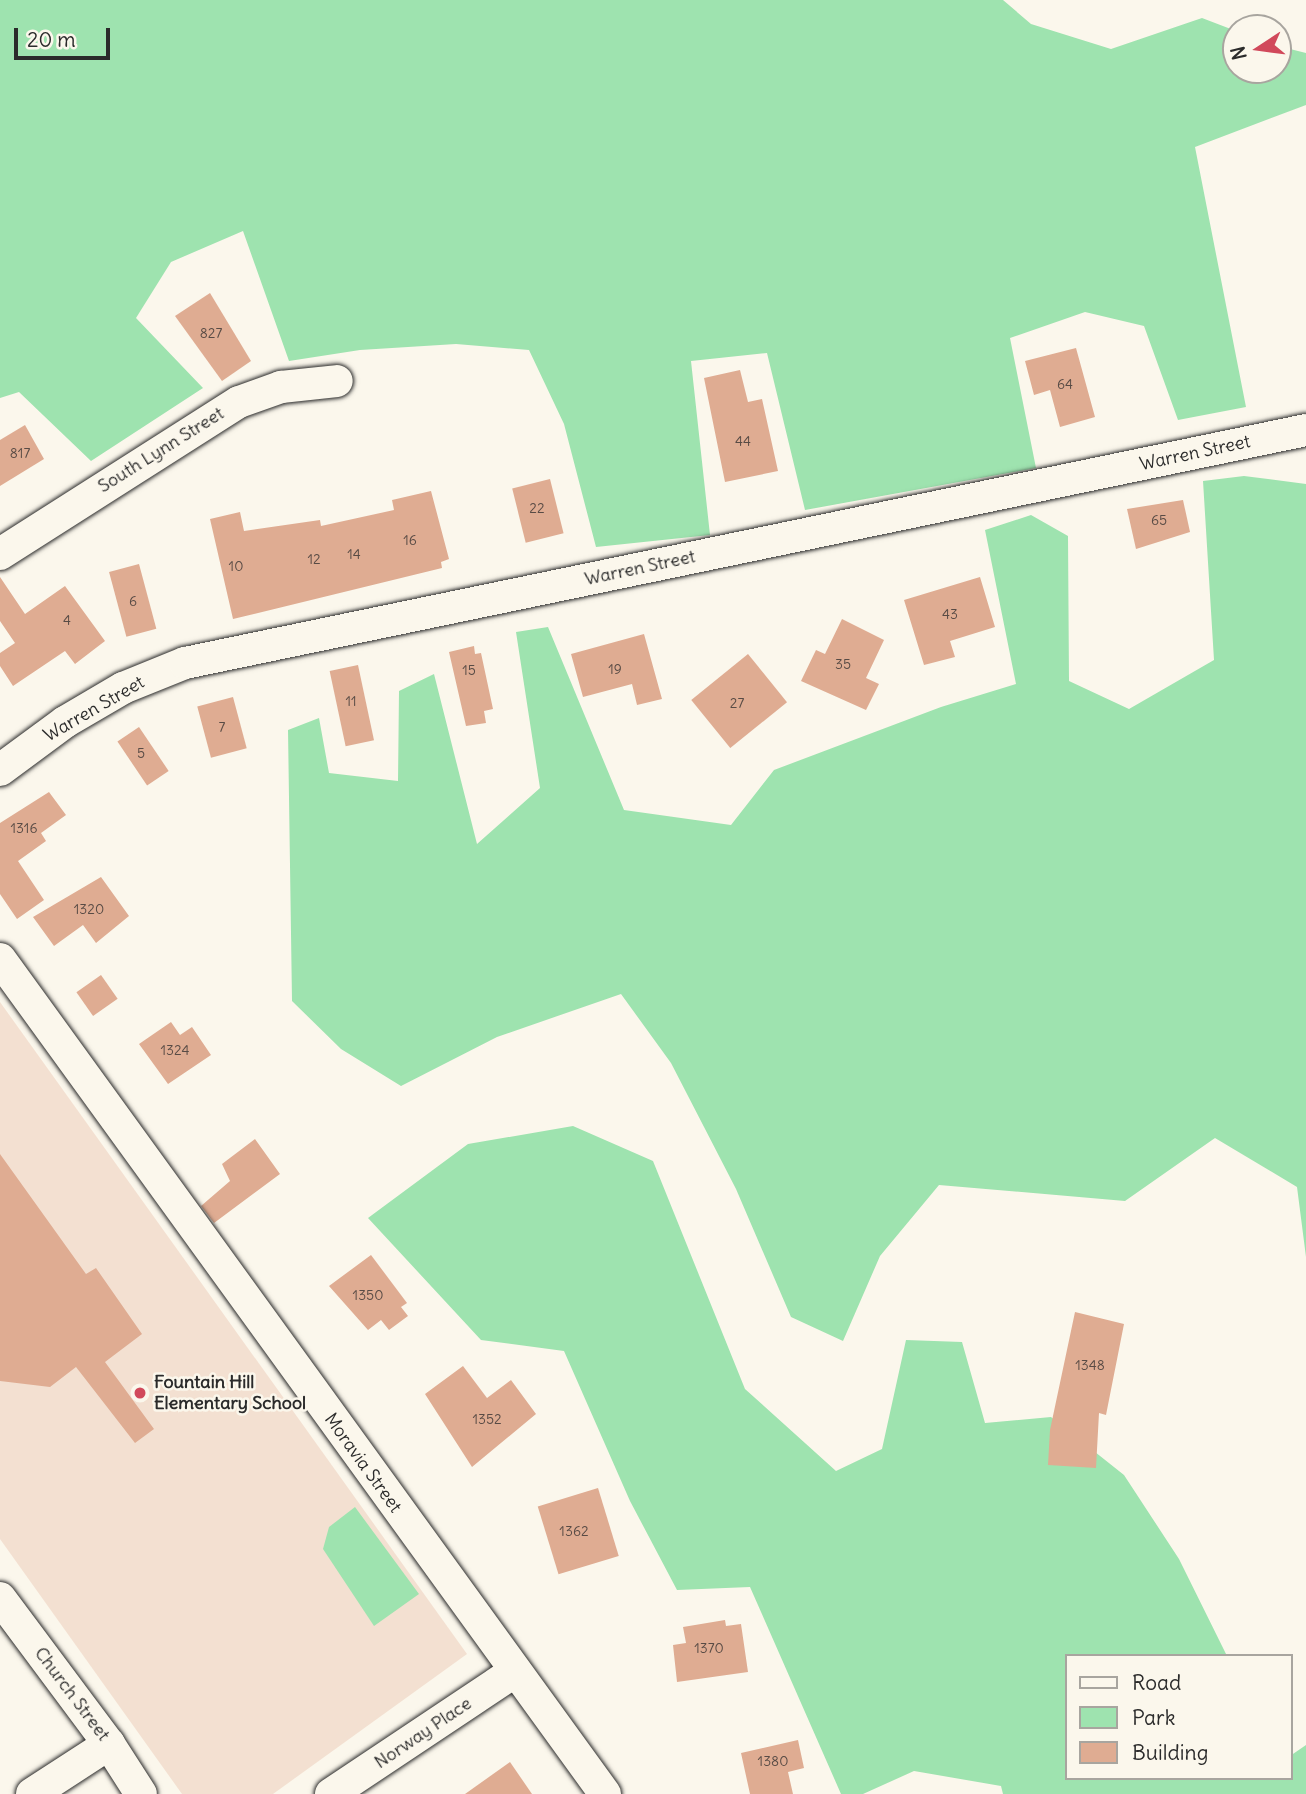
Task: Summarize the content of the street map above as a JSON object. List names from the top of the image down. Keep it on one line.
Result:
{"streets":{"street":["South Lynn Street","Warren Street","Moravia Street","Church Street","Norway Place"]},"crossings":[["Moravia Street","Norway Place"]],"places":["Fountain Hill Elementary School"],"house_numbers":["827","64","44","817","22","65","16","14","12","10","6","43","4","35","19","15","11","27","7","5","1316","1320","1324","1350","1348","1352","1362","1370","1380"],"legend":["Road","Park","Building"],"scale_bar":"20 m","north":"left"}
